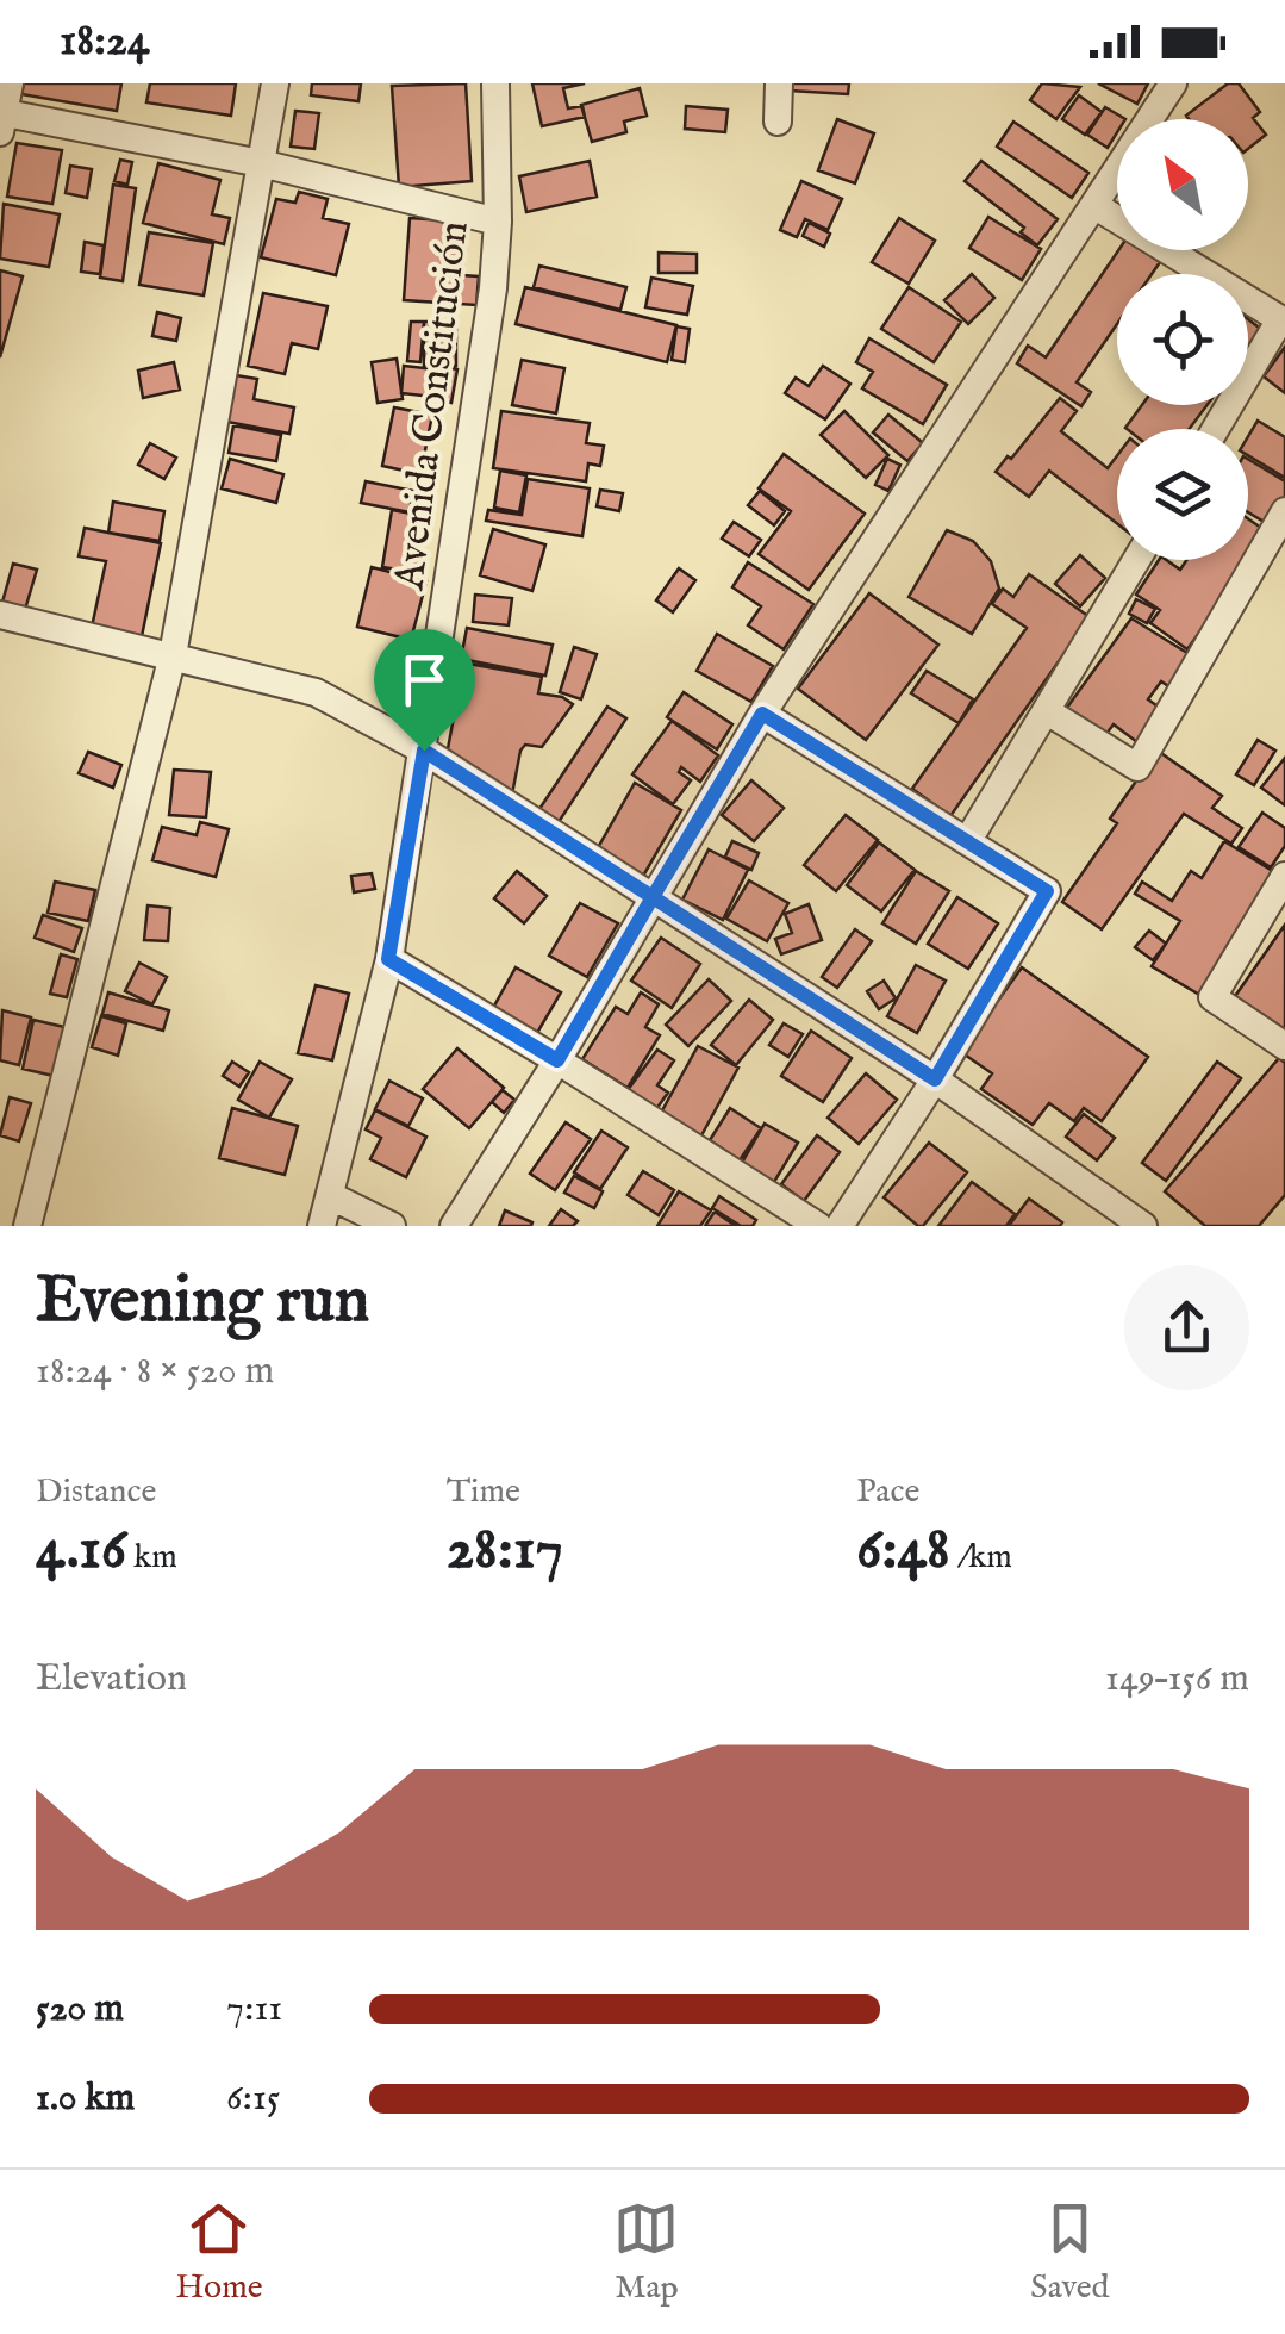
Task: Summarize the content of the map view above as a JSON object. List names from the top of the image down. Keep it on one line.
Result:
{"streets":{"street":["Avenida Constitución"]},"north":"top left","page":{"status":"18:24","heading":["Evening run","18:24 · 8 × 520 m"],"stats":[["Distance","4.16 km"],["Time","28:17"],["Pace","6:48 /km"]],"chart":["Elevation","149–156 m"],"list":[{"name":"520 m","note":"7:11"},{"name":"1.0 km","note":"6:15"}],"tabs":["Home","Map","Saved"]}}
